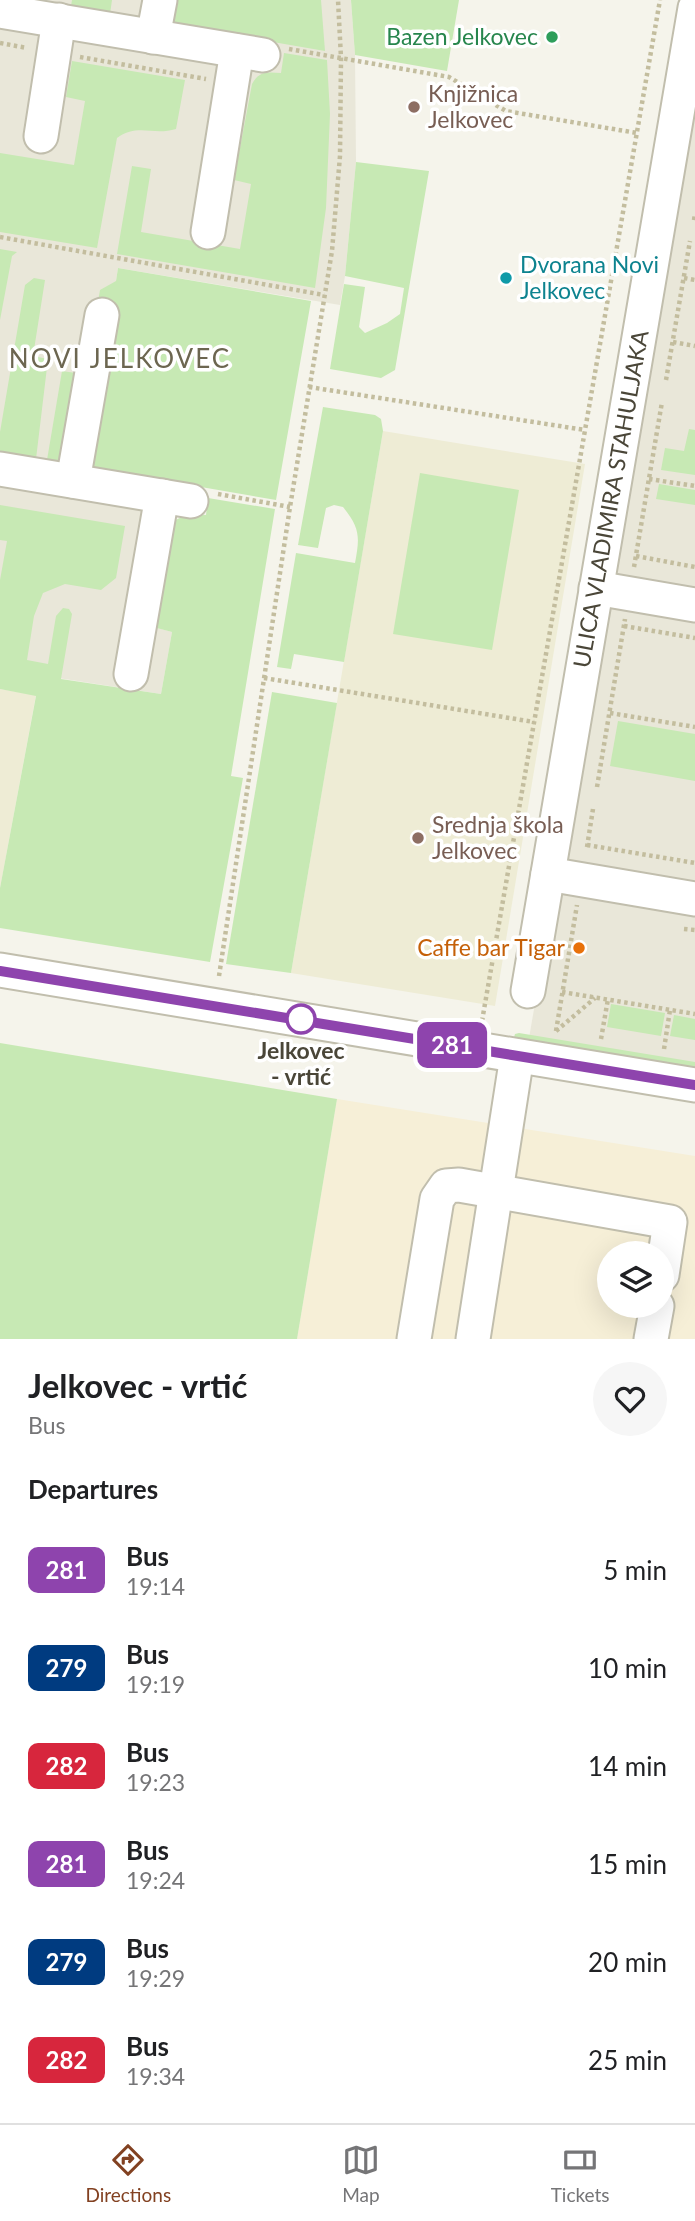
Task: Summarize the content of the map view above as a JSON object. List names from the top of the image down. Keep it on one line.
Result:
{"streets":{"street":["ULICA VLADIMIRA STAHULJAKA"]},"districts":["NOVI JELKOVEC"],"places":["Bazen Jelkovec","Knjižnica Jelkovec","Dvorana Novi Jelkovec","Srednja škola Jelkovec","Caffe bar Tigar","Jelkovec - vrtić"],"lines":["bus line 281"],"page":{"on_map":"281","heading":[["Jelkovec - vrtić","Bus"],"Departures"],"list":[{"mark":"281","name":"Bus","note":"19:14","value":"5 min"},{"mark":"279","name":"Bus","note":"19:19","value":"10 min"},{"mark":"282","name":"Bus","note":"19:23","value":"14 min"},{"mark":"281","name":"Bus","note":"19:24","value":"15 min"},{"mark":"279","name":"Bus","note":"19:29","value":"20 min"},{"mark":"282","name":"Bus","note":"19:34","value":"25 min"}],"tabs":["Directions","Map","Tickets"]}}
